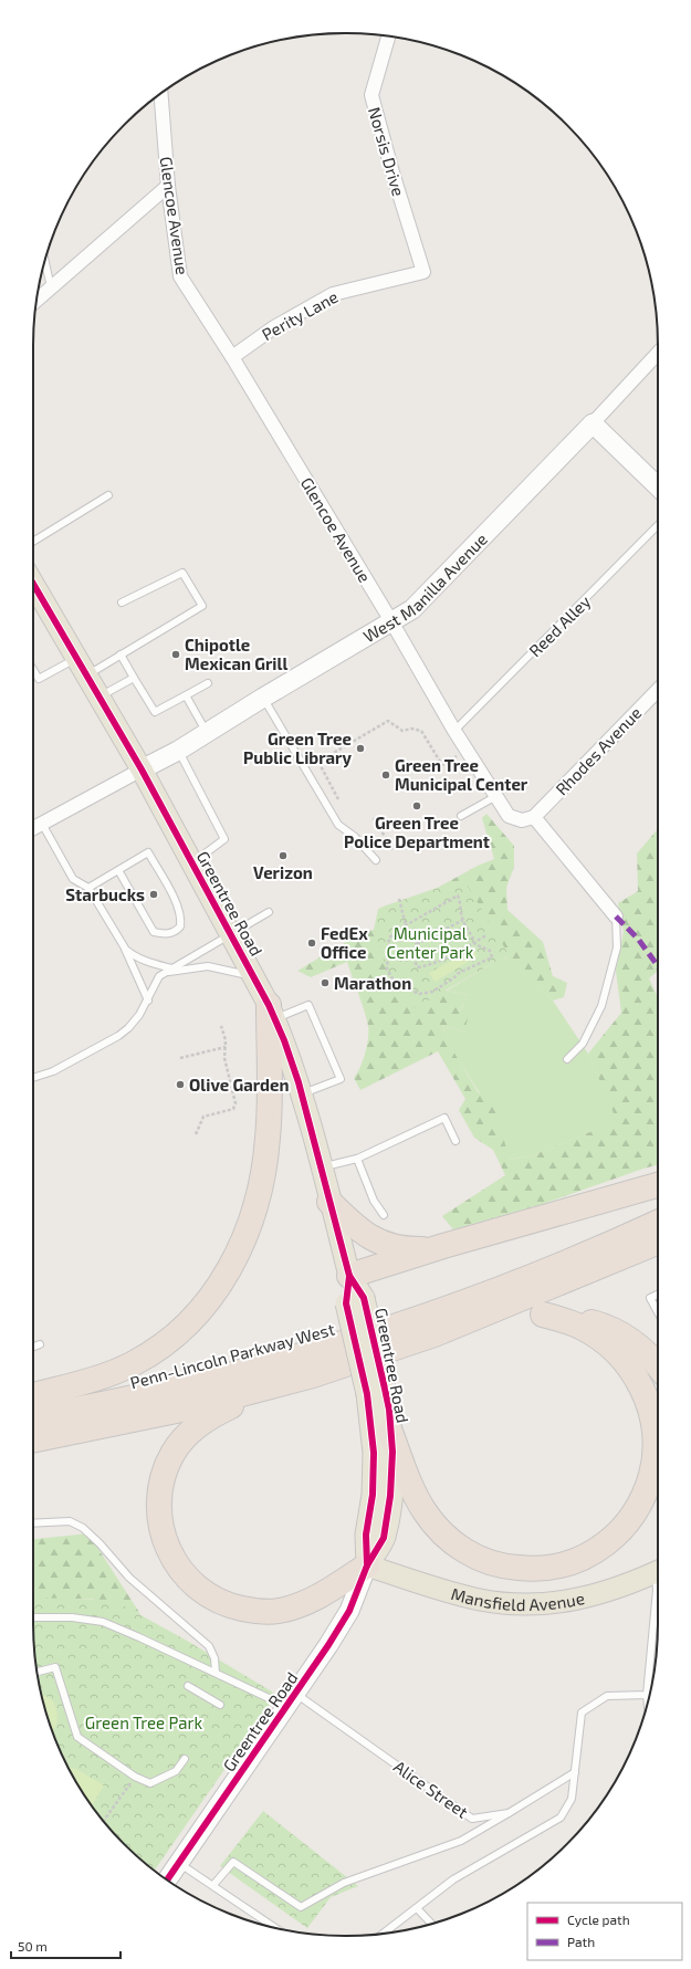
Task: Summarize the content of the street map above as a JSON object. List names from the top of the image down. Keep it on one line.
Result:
{"streets":{"highway":["Penn-Lincoln Parkway West"],"main road":["Greentree Road","Mansfield Avenue"],"street":["Norsis Drive","Glencoe Avenue","Perity Lane","West Manilla Avenue","Rhodes Avenue"],"lane":["Reed Alley","Alice Street"]},"crossings":[["Norsis Drive","Perity Lane"],["Glencoe Avenue","Perity Lane"],["Glencoe Avenue","West Manilla Avenue"],["Glencoe Avenue","Reed Alley"],["Glencoe Avenue","Rhodes Avenue"],["West Manilla Avenue","Greentree Road"],["Greentree Road","Mansfield Avenue"],["Greentree Road","Alice Street"]],"parks":["Municipal Center Park","Green Tree Park"],"places":["Chipotle Mexican Grill","Green Tree Public Library","Green Tree Municipal Center","Green Tree Police Department","Verizon","Starbucks","FedEx Office","Marathon","Olive Garden"],"legend":["Cycle path","Path"],"scale_bar":"50 m"}
